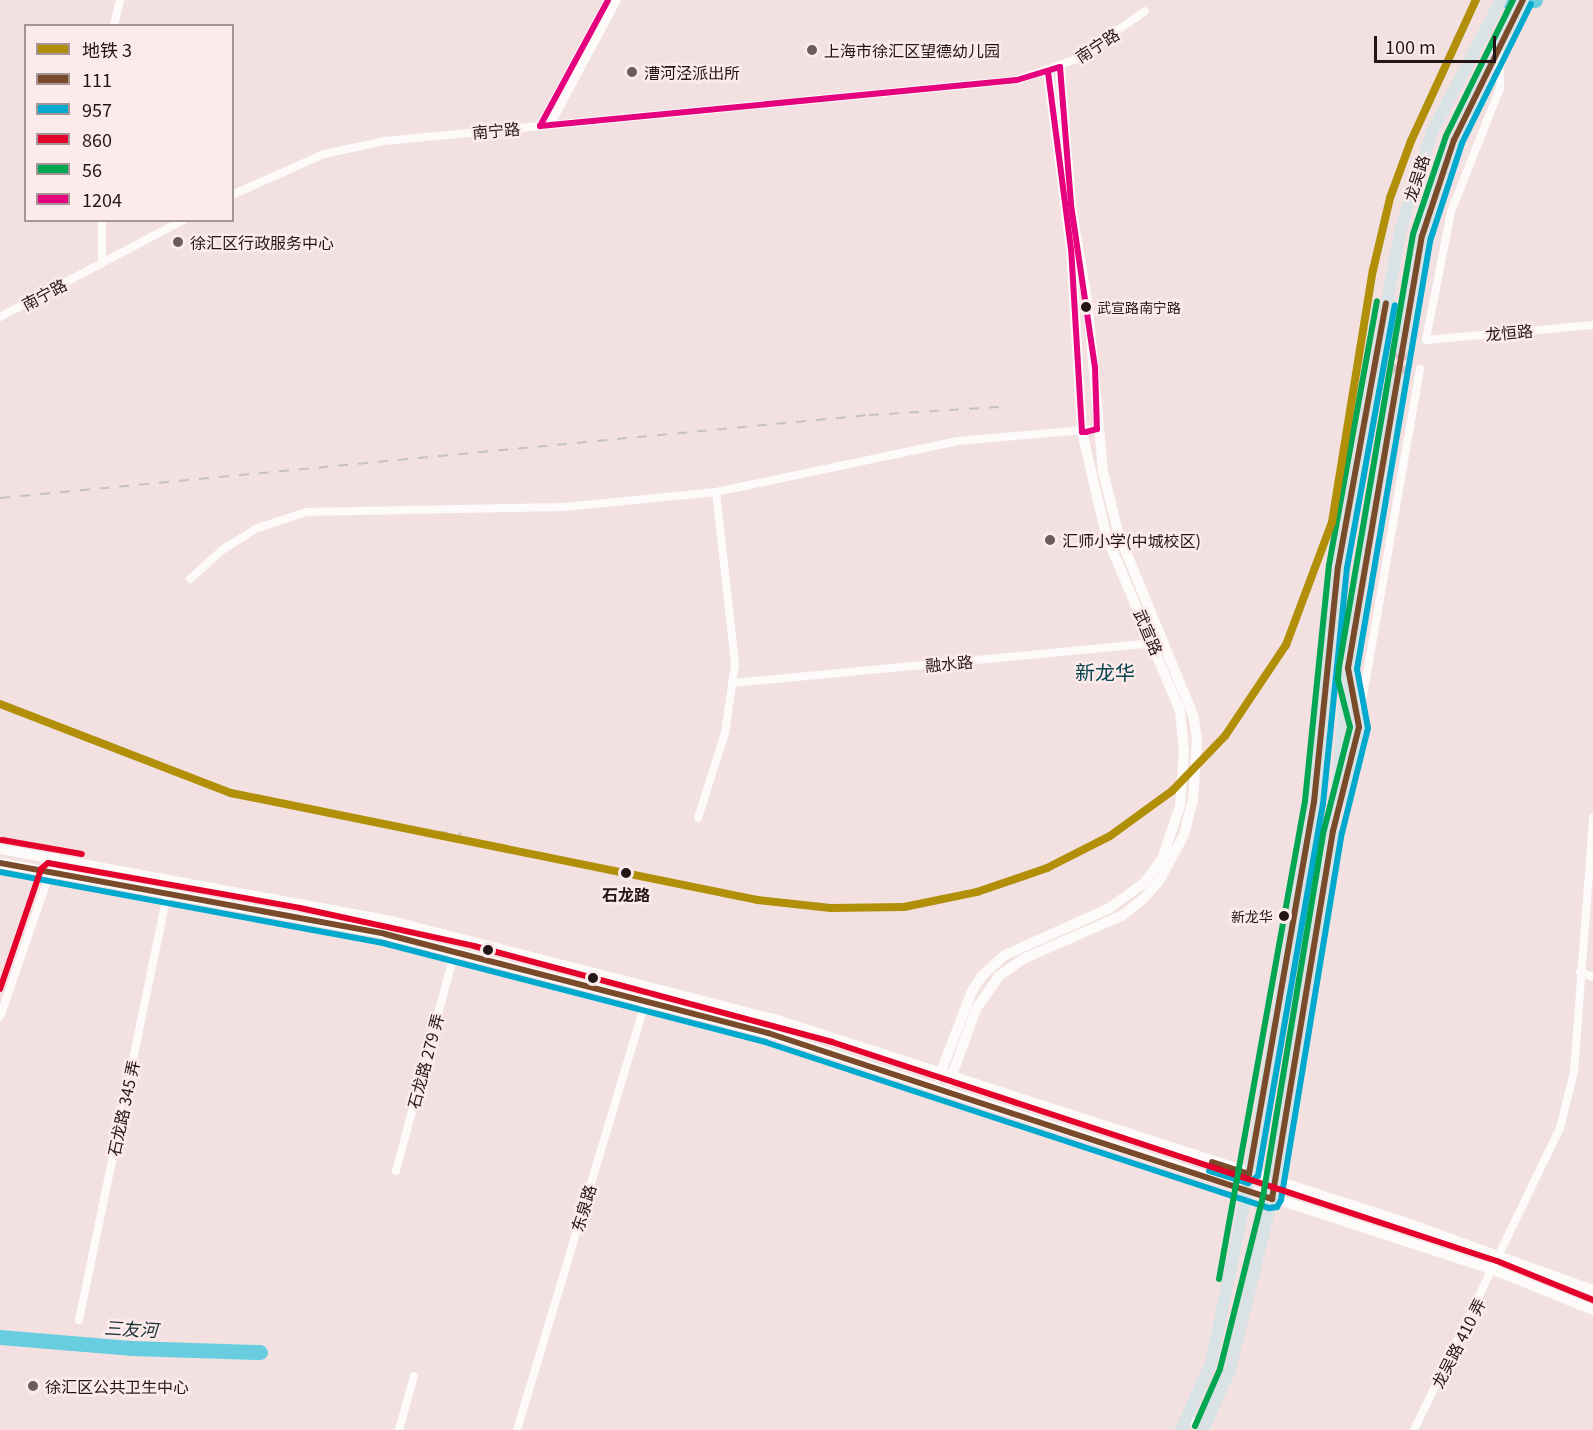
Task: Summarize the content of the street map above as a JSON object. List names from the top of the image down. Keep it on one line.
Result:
{"streets":{"main road":["龙吴路","武宣路"],"street":["南宁路","龙恒路","融水路","石龙路 279 弄","石龙路 345 弄","东泉路","龙吴路 410 弄"]},"crossings":[["南宁路","武宣路"],["龙吴路","龙恒路"],["武宣路","融水路"]],"districts":["新龙华"],"water":["三友河"],"places":["上海市徐汇区望德幼儿园","漕河泾派出所","徐汇区行政服务中心","武宣路南宁路","汇师小学(中城校区)","石龙路","新龙华","徐汇区公共卫生中心"],"lines":["metro line 3","transit line 111","transit line 56","transit line 1204","transit line 957","transit line 860"],"legend":["地铁 3","111","957","860","56","1204"],"scale_bar":"100 m"}
